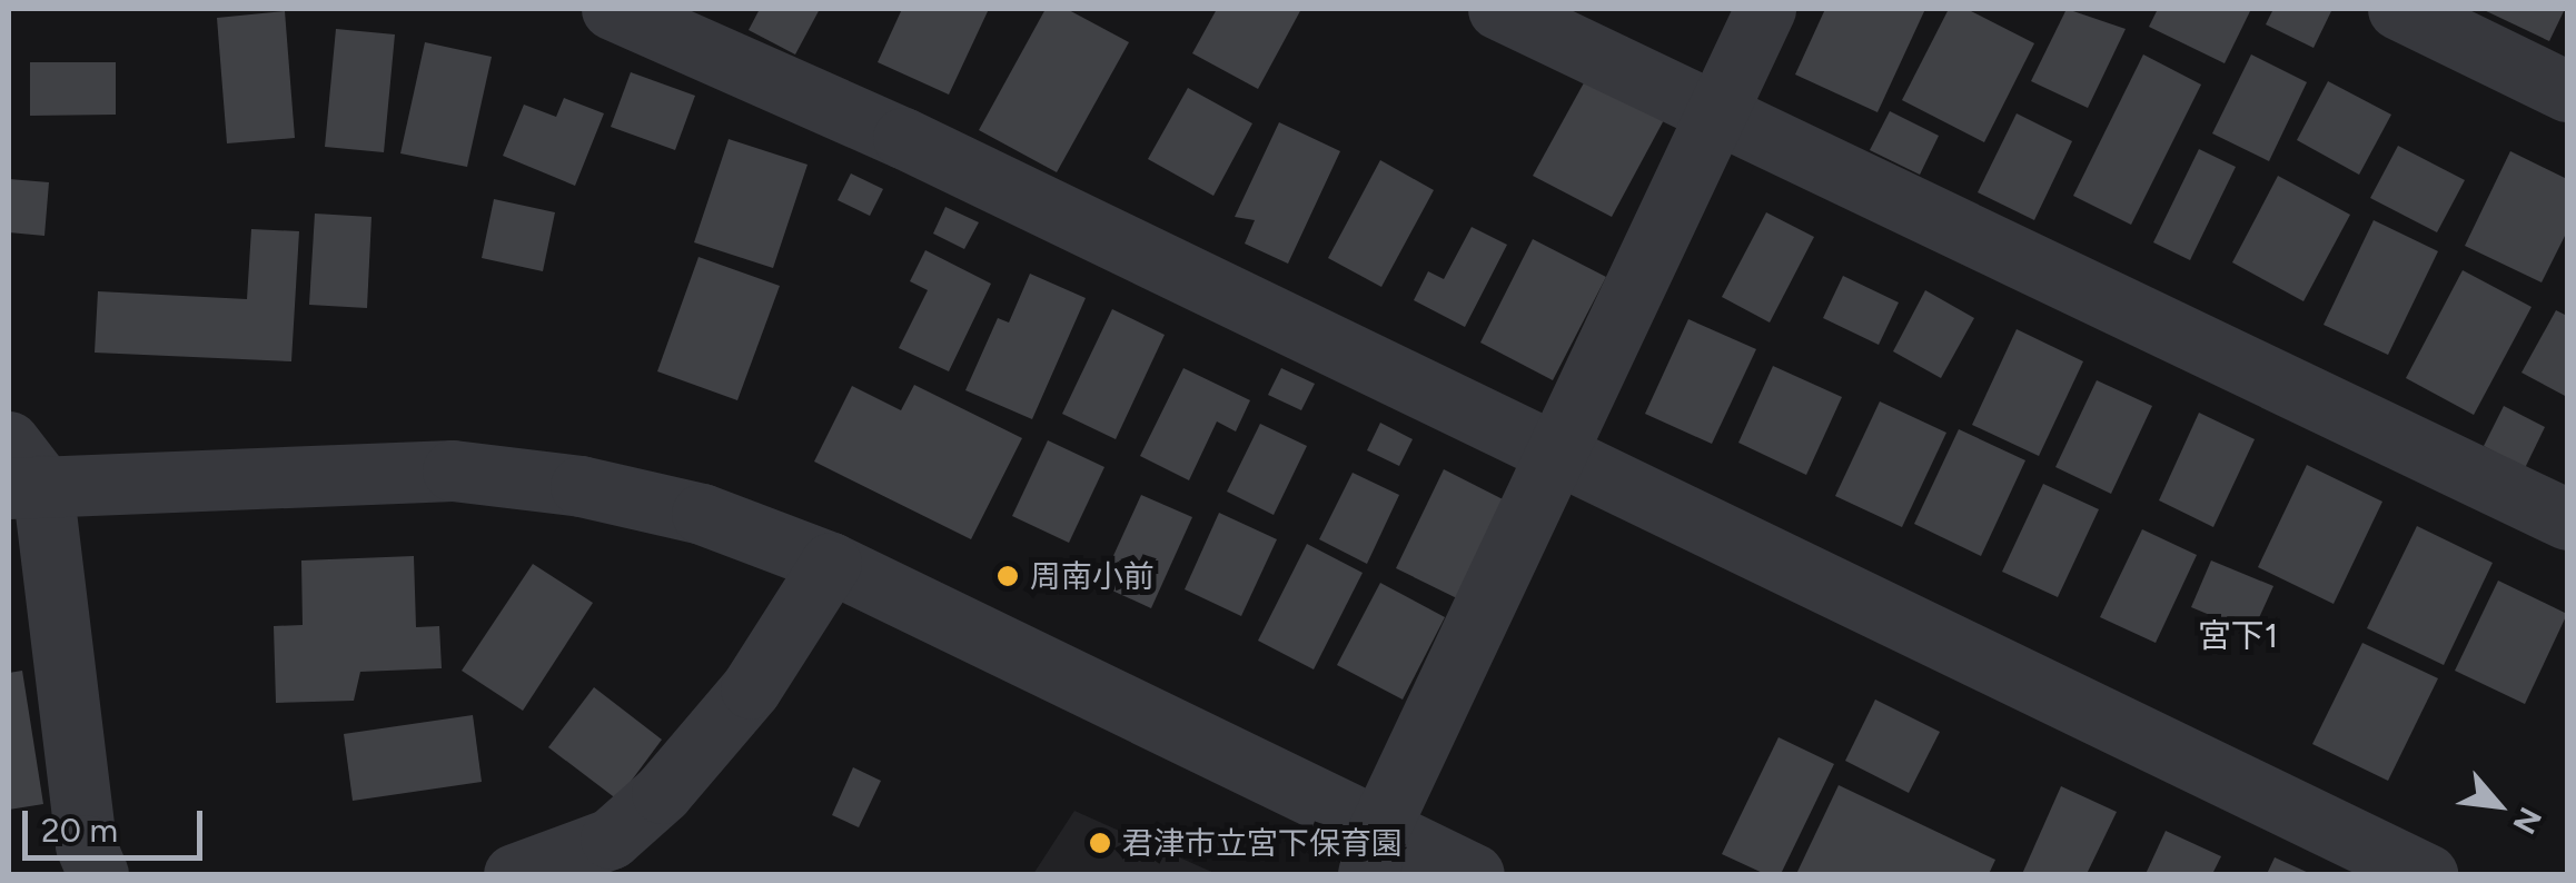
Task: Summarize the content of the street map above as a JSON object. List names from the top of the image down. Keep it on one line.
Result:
{"districts":["宮下1"],"places":["周南小前","君津市立宮下保育園"],"scale_bar":"20 m","north":"bottom right"}
